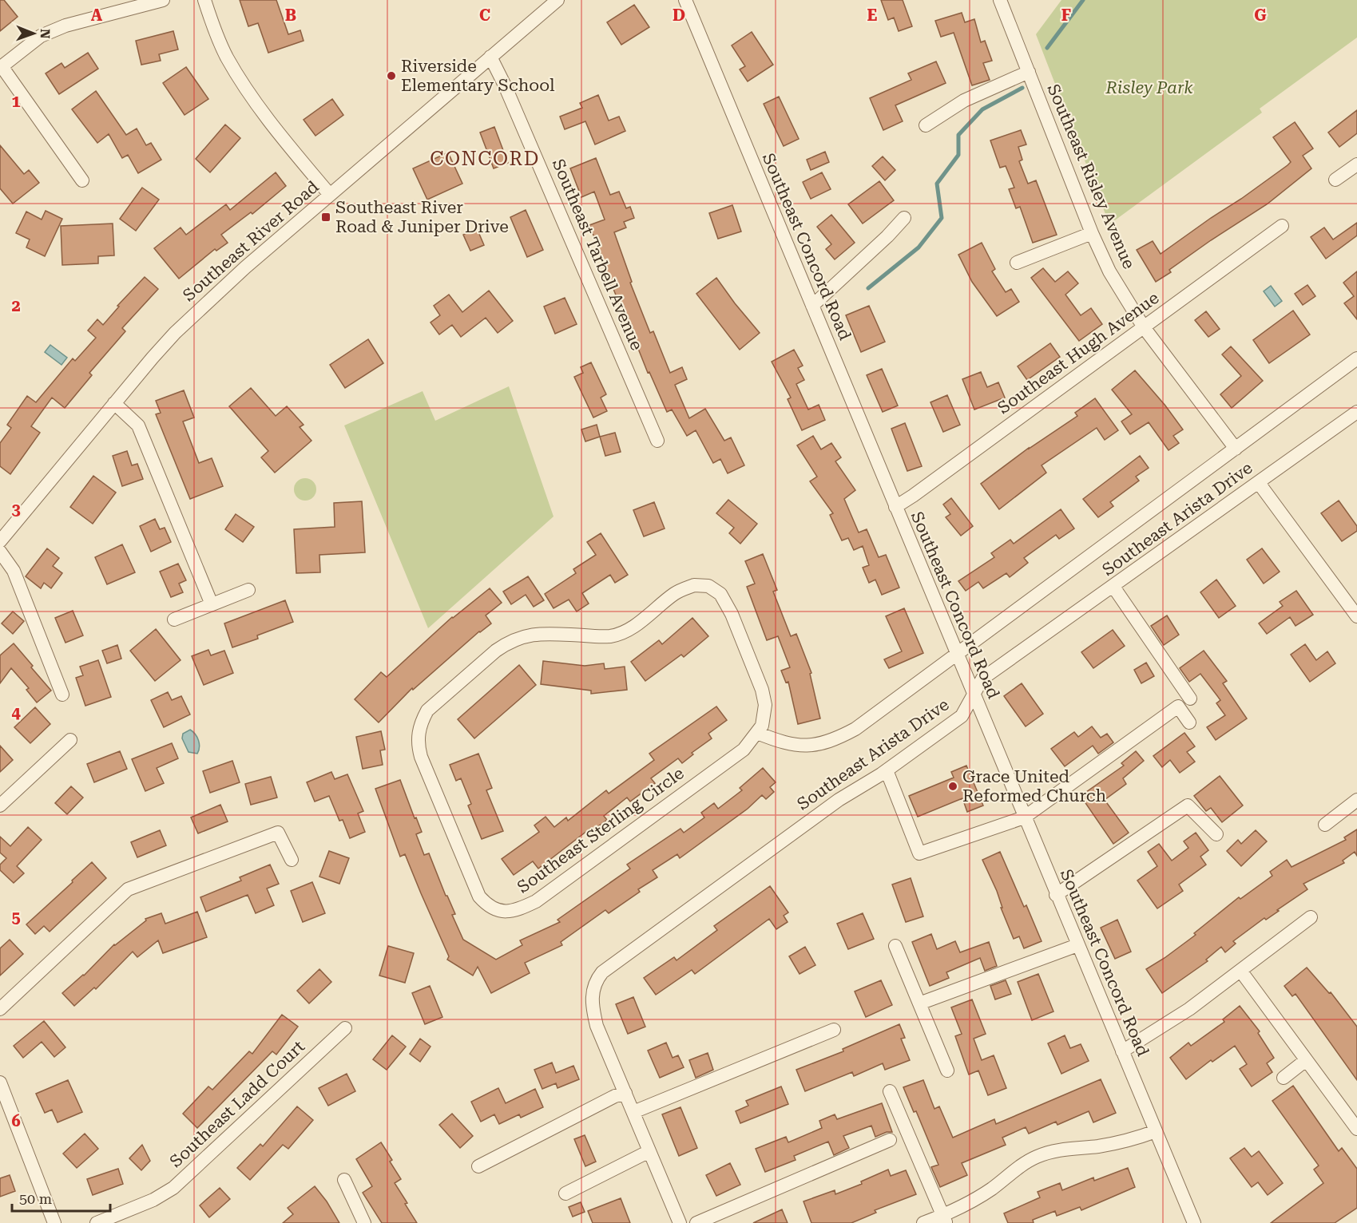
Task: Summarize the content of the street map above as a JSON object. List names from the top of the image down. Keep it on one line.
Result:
{"streets":{"street":["Southeast Risley Avenue","Southeast River Road","Southeast Concord Road","Southeast Tarbell Avenue","Southeast Hugh Avenue","Southeast Arista Drive","Southeast Sterling Circle","Southeast Ladd Court"]},"crossings":[["Southeast Risley Avenue","Southeast Hugh Avenue"],["Southeast Risley Avenue","Southeast Arista Drive"],["Southeast River Road","Southeast Tarbell Avenue"],["Southeast Concord Road","Southeast Hugh Avenue"],["Southeast Concord Road","Southeast Arista Drive"]],"districts":["CONCORD"],"parks":["Risley Park"],"places":{"other":["Riverside Elementary School","Grace United Reformed Church"],"transit":["Southeast River Road & Juniper Drive"]},"scale_bar":"50 m","north":"right","grid":{"columns":["A","B","C","D","E","F","G"],"rows":["1","2","3","4","5","6"]}}
